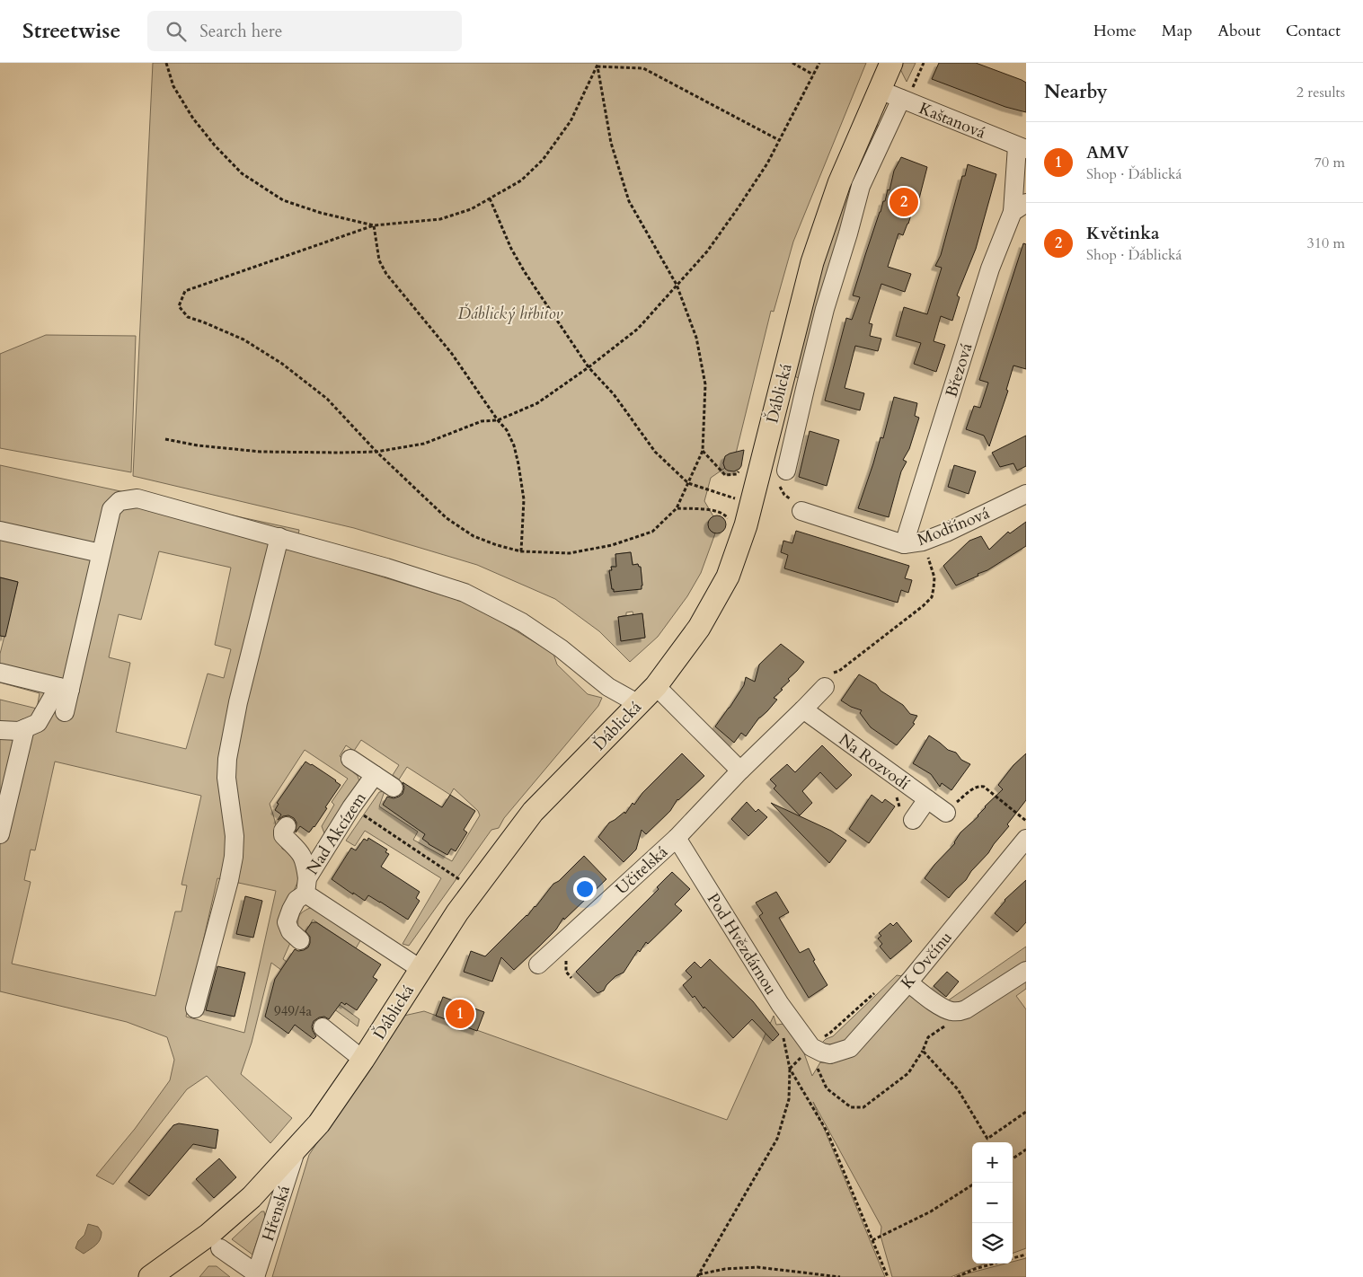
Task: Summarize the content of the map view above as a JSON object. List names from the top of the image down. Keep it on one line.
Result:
{"streets":{"main road":["Ďáblická"],"street":["Kaštanová","Březová","Modřínová","Na Rozvodí","Nad Akcízem","Učitelská","Pod Hvězdárnou","K Ovčínu","Hřenská"]},"crossings":[["Kaštanová","Březová"],["Kaštanová","Ďáblická"],["Březová","Modřínová"],["Ďáblická","Nad Akcízem"],["Ďáblická","Hřenská"],["Na Rozvodí","Učitelská"],["Učitelská","Pod Hvězdárnou"],["Pod Hvězdárnou","K Ovčínu"]],"parks":["Ďáblický hřbitov"],"house_numbers":["949/4a"],"page":{"header":"Streetwise","search":"Search here","nav":["Home","Map","About","Contact"],"heading":["Nearby","2 results"],"list":[{"mark":"1","name":"AMV","note":"Shop · Ďáblická","value":"70 m"},{"mark":"2","name":"Květinka","note":"Shop · Ďáblická","value":"310 m"}],"pins":["2","1"],"map_buttons":["+","−"]}}
